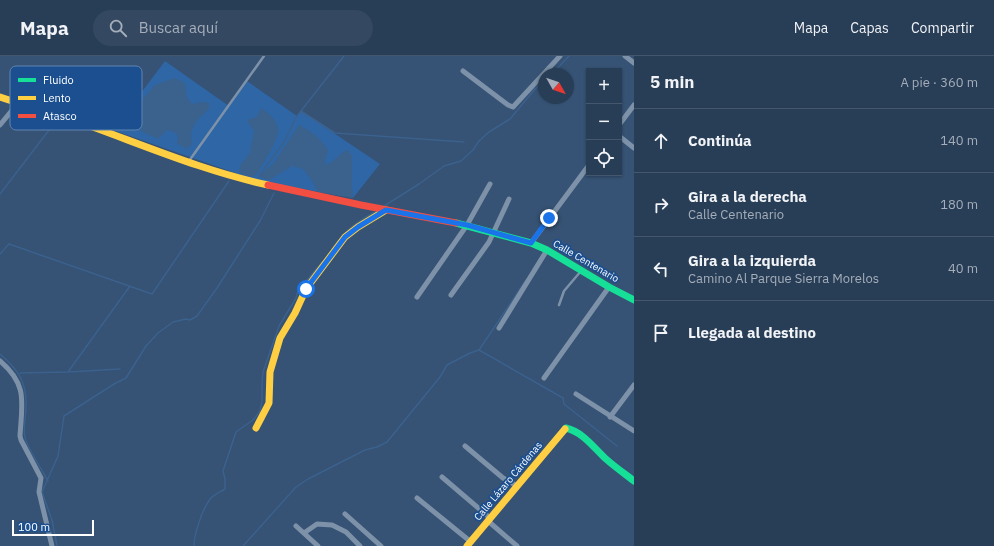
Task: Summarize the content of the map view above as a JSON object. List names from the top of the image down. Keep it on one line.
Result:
{"streets":{"street":["Calle Centenario","Calle Lázaro Cárdenas"]},"legend":["Fluido","Lento","Atasco"],"scale_bar":"100 m","north":"bottom right","page":{"header":"Mapa","search":"Buscar aquí","nav":["Mapa","Capas","Compartir"],"heading":["5 min","A pie · 360 m"],"map_buttons":["+","−"],"list":[["Continúa","140 m"],["Gira a la derecha","Calle Centenario","180 m"],["Gira a la izquierda","Camino Al Parque Sierra Morelos","40 m"],"Llegada al destino"],"scale":"100 m"}}
